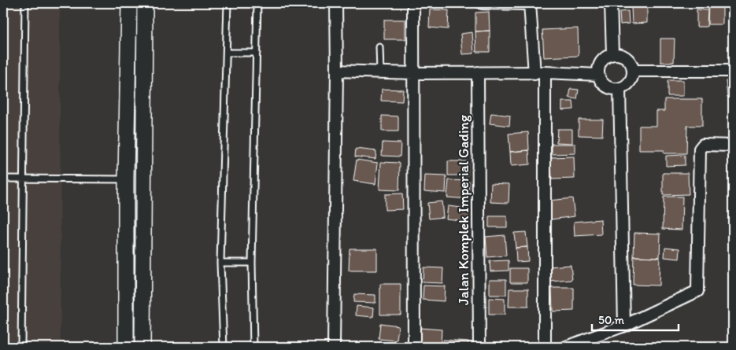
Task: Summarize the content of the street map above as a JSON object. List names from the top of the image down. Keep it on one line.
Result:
{"streets":{"street":["Jalan Komplek Imperial Gading"]},"scale_bar":"50 m"}
